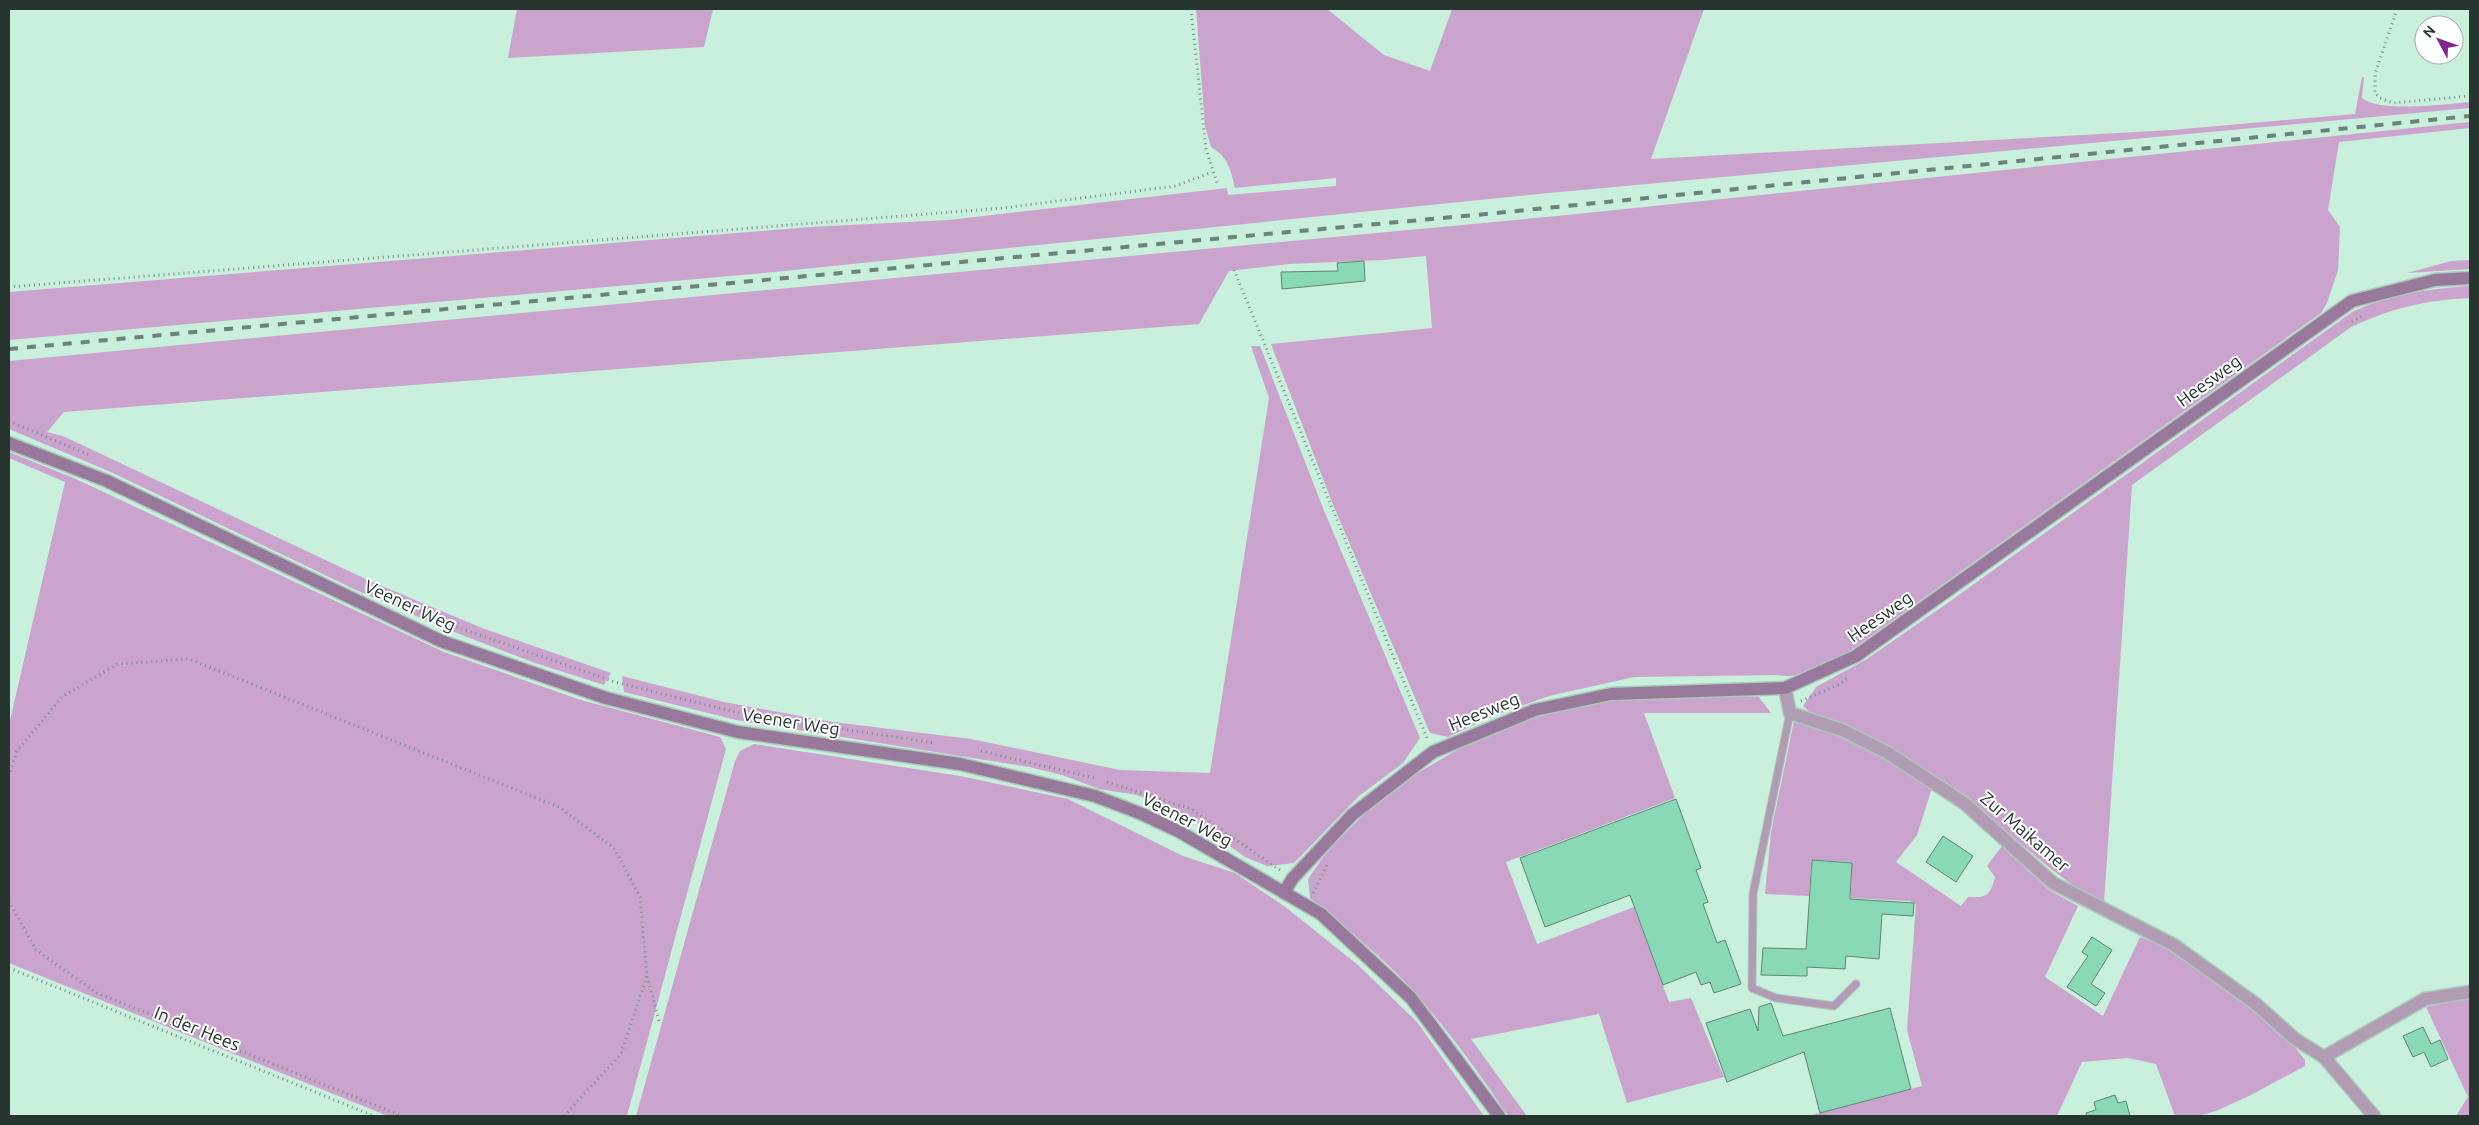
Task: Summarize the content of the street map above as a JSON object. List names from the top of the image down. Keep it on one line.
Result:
{"streets":{"main road":["Heesweg","Veener Weg"],"street":["Zur Maikamer"],"path":["In der Hees"]},"crossings":[["Heesweg","Veener Weg"]],"north":"top left"}
